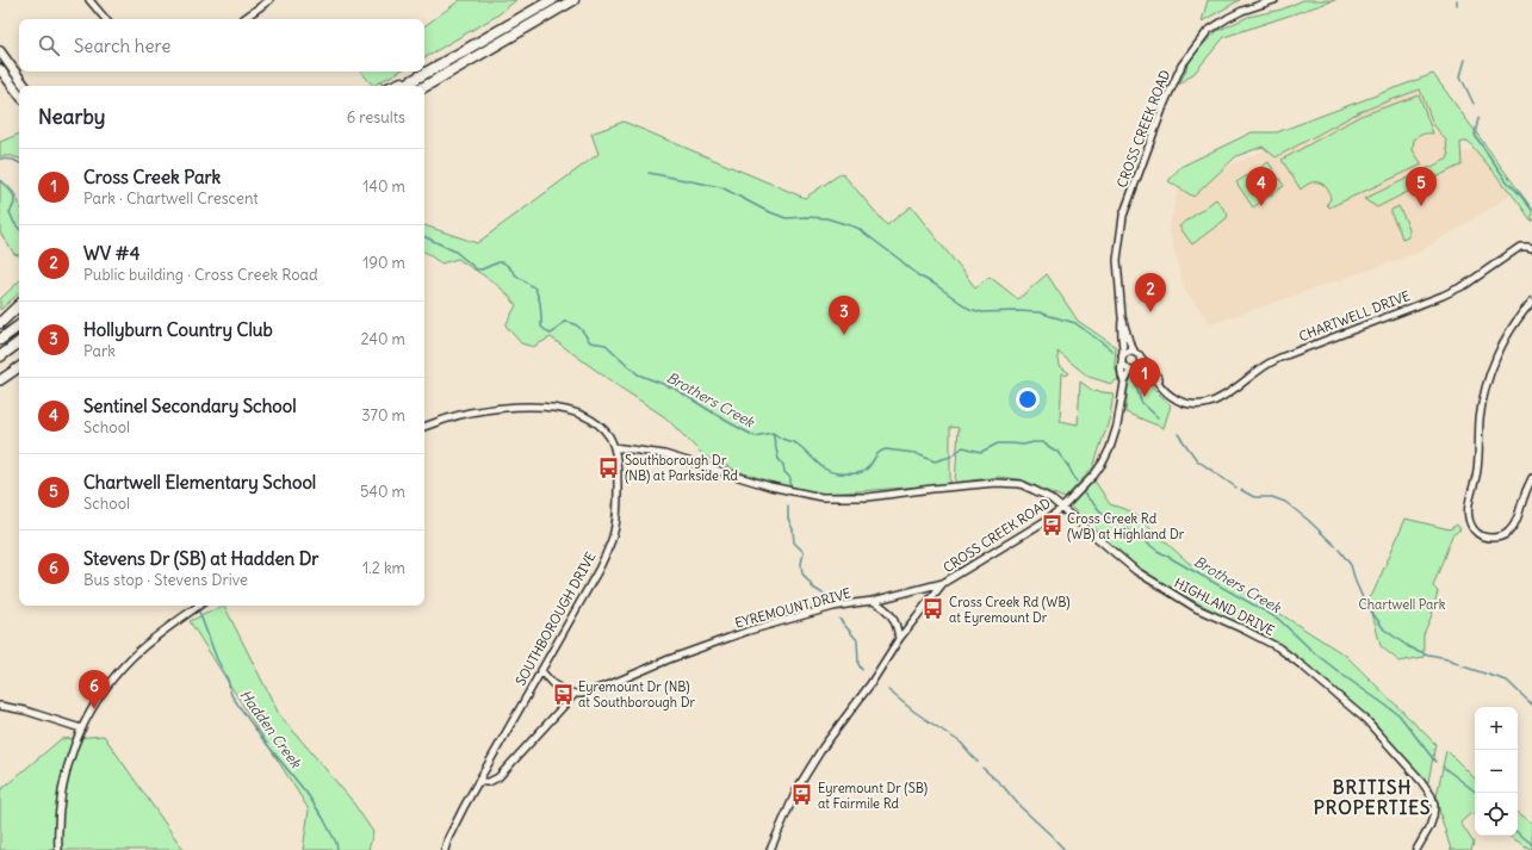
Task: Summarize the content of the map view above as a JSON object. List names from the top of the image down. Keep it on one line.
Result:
{"streets":{"street":["CROSS CREEK ROAD","CHARTWELL DRIVE","HIGHLAND DRIVE","EYREMOUNT DRIVE","SOUTHBOROUGH DRIVE"]},"crossings":[["CROSS CREEK ROAD","HIGHLAND DRIVE"],["CROSS CREEK ROAD","EYREMOUNT DRIVE"],["HIGHLAND DRIVE","SOUTHBOROUGH DRIVE"]],"districts":["BRITISH PROPERTIES"],"water":["Brothers Creek","Hadden Creek"],"parks":["Chartwell Park"],"places":{"bus stop":["Southborough Dr (NB) at Parkside Rd","Cross Creek Rd (WB) at Highland Dr","Cross Creek Rd (WB) at Eyremount Dr","Eyremount Dr (NB) at Southborough Dr","Eyremount Dr (SB) at Fairmile Rd"]},"page":{"search":"Search here","heading":["Nearby","6 results"],"list":[{"mark":"1","name":"Cross Creek Park","note":"Park · Chartwell Crescent","value":"140 m"},{"mark":"2","name":"WV #4","note":"Public building · Cross Creek Road","value":"190 m"},{"mark":"3","name":"Hollyburn Country Club","note":"Park","value":"240 m"},{"mark":"4","name":"Sentinel Secondary School","note":"School","value":"370 m"},{"mark":"5","name":"Chartwell Elementary School","note":"School","value":"540 m"},{"mark":"6","name":"Stevens Dr (SB) at Hadden Dr","note":"Bus stop · Stevens Drive","value":"1.2 km"}],"pins":["4","5","2","3","1","6"],"map_buttons":["+","−"]}}
